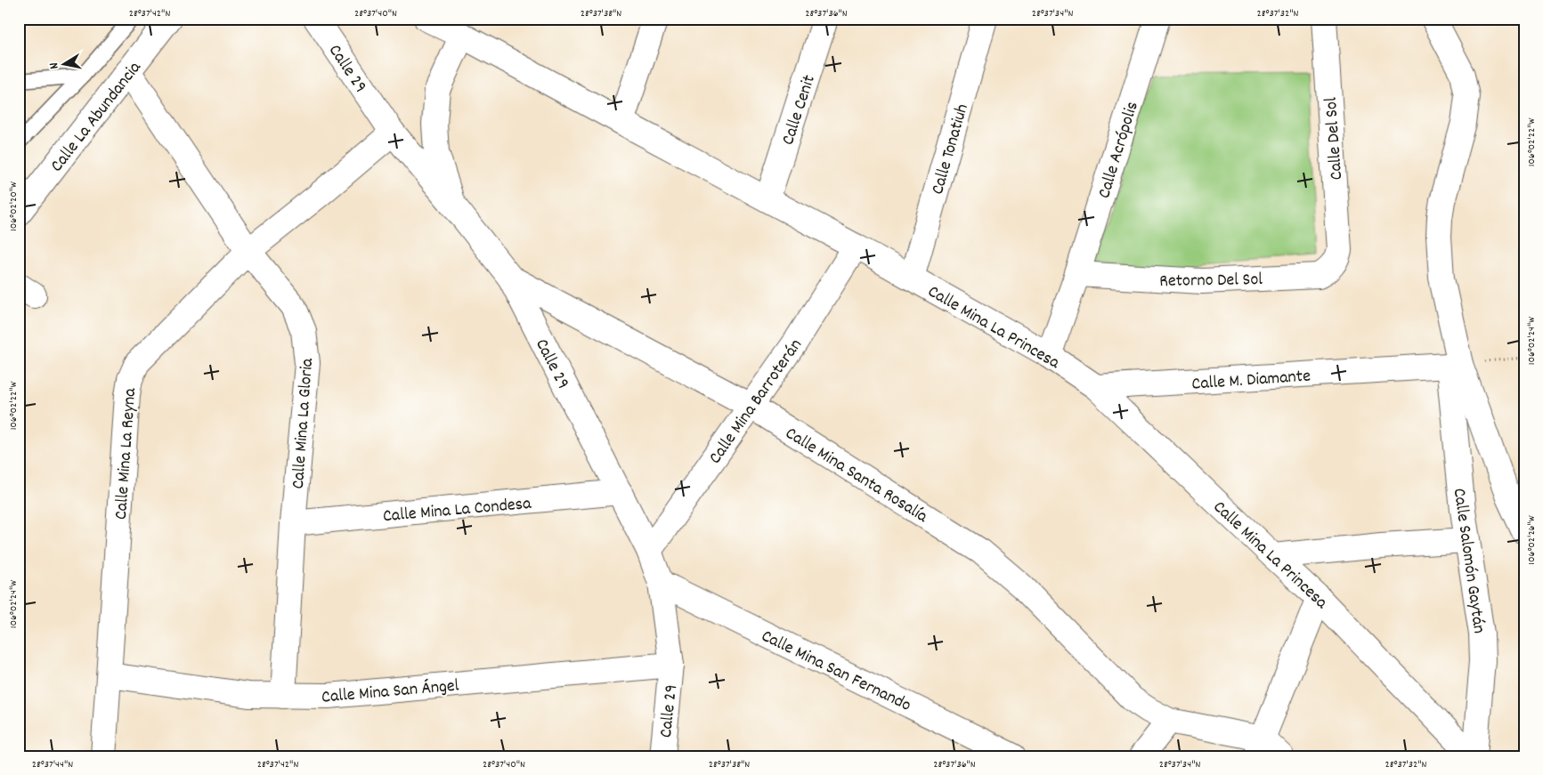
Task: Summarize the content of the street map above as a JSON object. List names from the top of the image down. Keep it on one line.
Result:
{"streets":{"street":["Calle 29","Calle Cenit","Calle La Abundancia","Calle Del Sol","Calle Tonatiuh","Calle Acrópolis","Retorno Del Sol","Calle Mina La Princesa","Calle M. Diamante","Calle Mina Barroterán","Calle Mina La Gloria","Calle Mina La Reyna","Calle Mina Santa Rosalía","Calle Mina La Condesa","Calle Salomón Gaytán","Calle Mina San Fernando","Calle Mina San Ángel"]},"crossings":[["Calle 29","Calle Mina Barroterán"],["Calle 29","Calle Mina La Reyna"],["Calle 29","Calle Mina Santa Rosalía"],["Calle 29","Calle Mina La Condesa"],["Calle 29","Calle Mina San Fernando"],["Calle 29","Calle Mina San Ángel"],["Calle Cenit","Calle Mina La Princesa"],["Calle La Abundancia","Calle Mina La Gloria"],["Calle Del Sol","Retorno Del Sol"],["Calle Tonatiuh","Calle Mina La Princesa"],["Calle Acrópolis","Retorno Del Sol"],["Calle Acrópolis","Calle Mina La Princesa"],["Calle Mina La Princesa","Calle M. Diamante"],["Calle Mina La Princesa","Calle Mina Barroterán"],["Calle Mina La Princesa","Calle Salomón Gaytán"],["Calle M. Diamante","Calle Salomón Gaytán"],["Calle Mina Barroterán","Calle Mina Santa Rosalía"],["Calle Mina La Gloria","Calle Mina La Reyna"],["Calle Mina La Gloria","Calle Mina La Condesa"],["Calle Mina La Gloria","Calle Mina San Ángel"],["Calle Mina La Reyna","Calle Mina San Ángel"]],"north":"left","coordinates":["28°37'42\"N","28°37'40\"N","28°37'38\"N","28°37'36\"N","28°37'34\"N","28°37'32\"N","106°02'22\"W","106°02'20\"W","106°02'24\"W","106°02'26\"W","28°37'44\"N"]}
